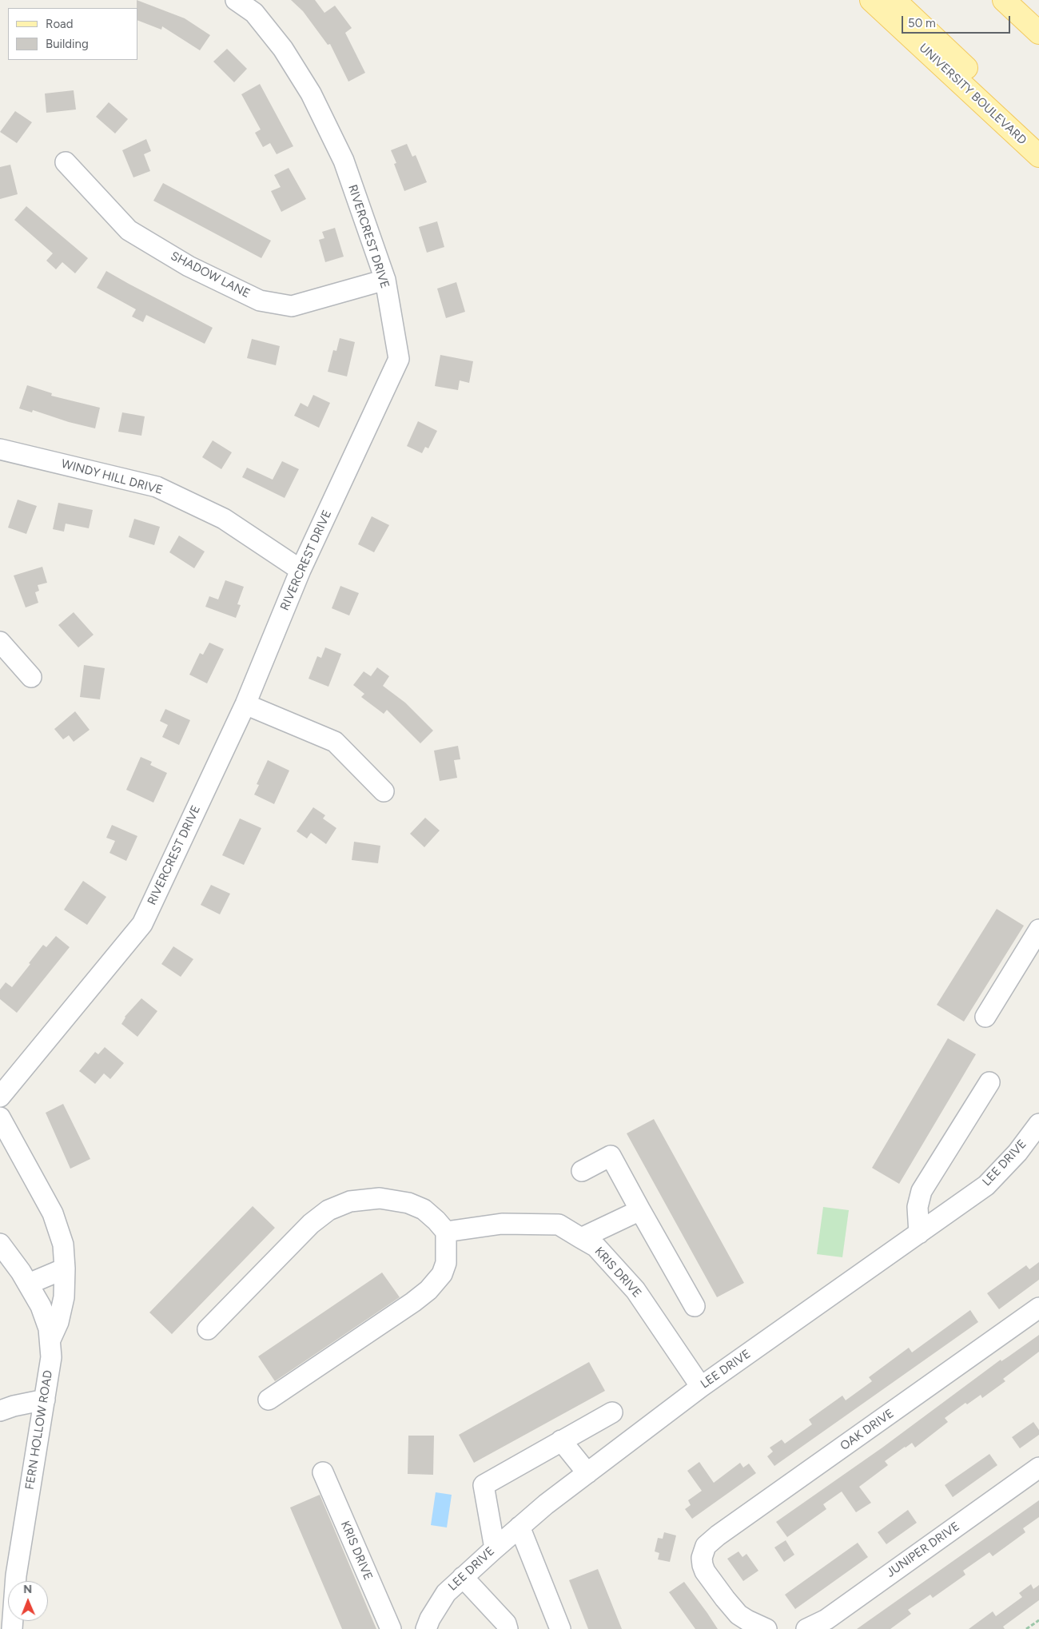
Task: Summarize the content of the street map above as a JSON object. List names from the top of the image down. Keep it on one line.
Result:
{"streets":{"main road":["UNIVERSITY BOULEVARD"],"street":["RIVERCREST DRIVE","SHADOW LANE","WINDY HILL DRIVE","LEE DRIVE","KRIS DRIVE","FERN HOLLOW ROAD","OAK DRIVE","JUNIPER DRIVE"]},"crossings":[["RIVERCREST DRIVE","SHADOW LANE"],["RIVERCREST DRIVE","WINDY HILL DRIVE"],["LEE DRIVE","KRIS DRIVE"]],"legend":["Road","Building"],"scale_bar":"50 m","north":"top"}
